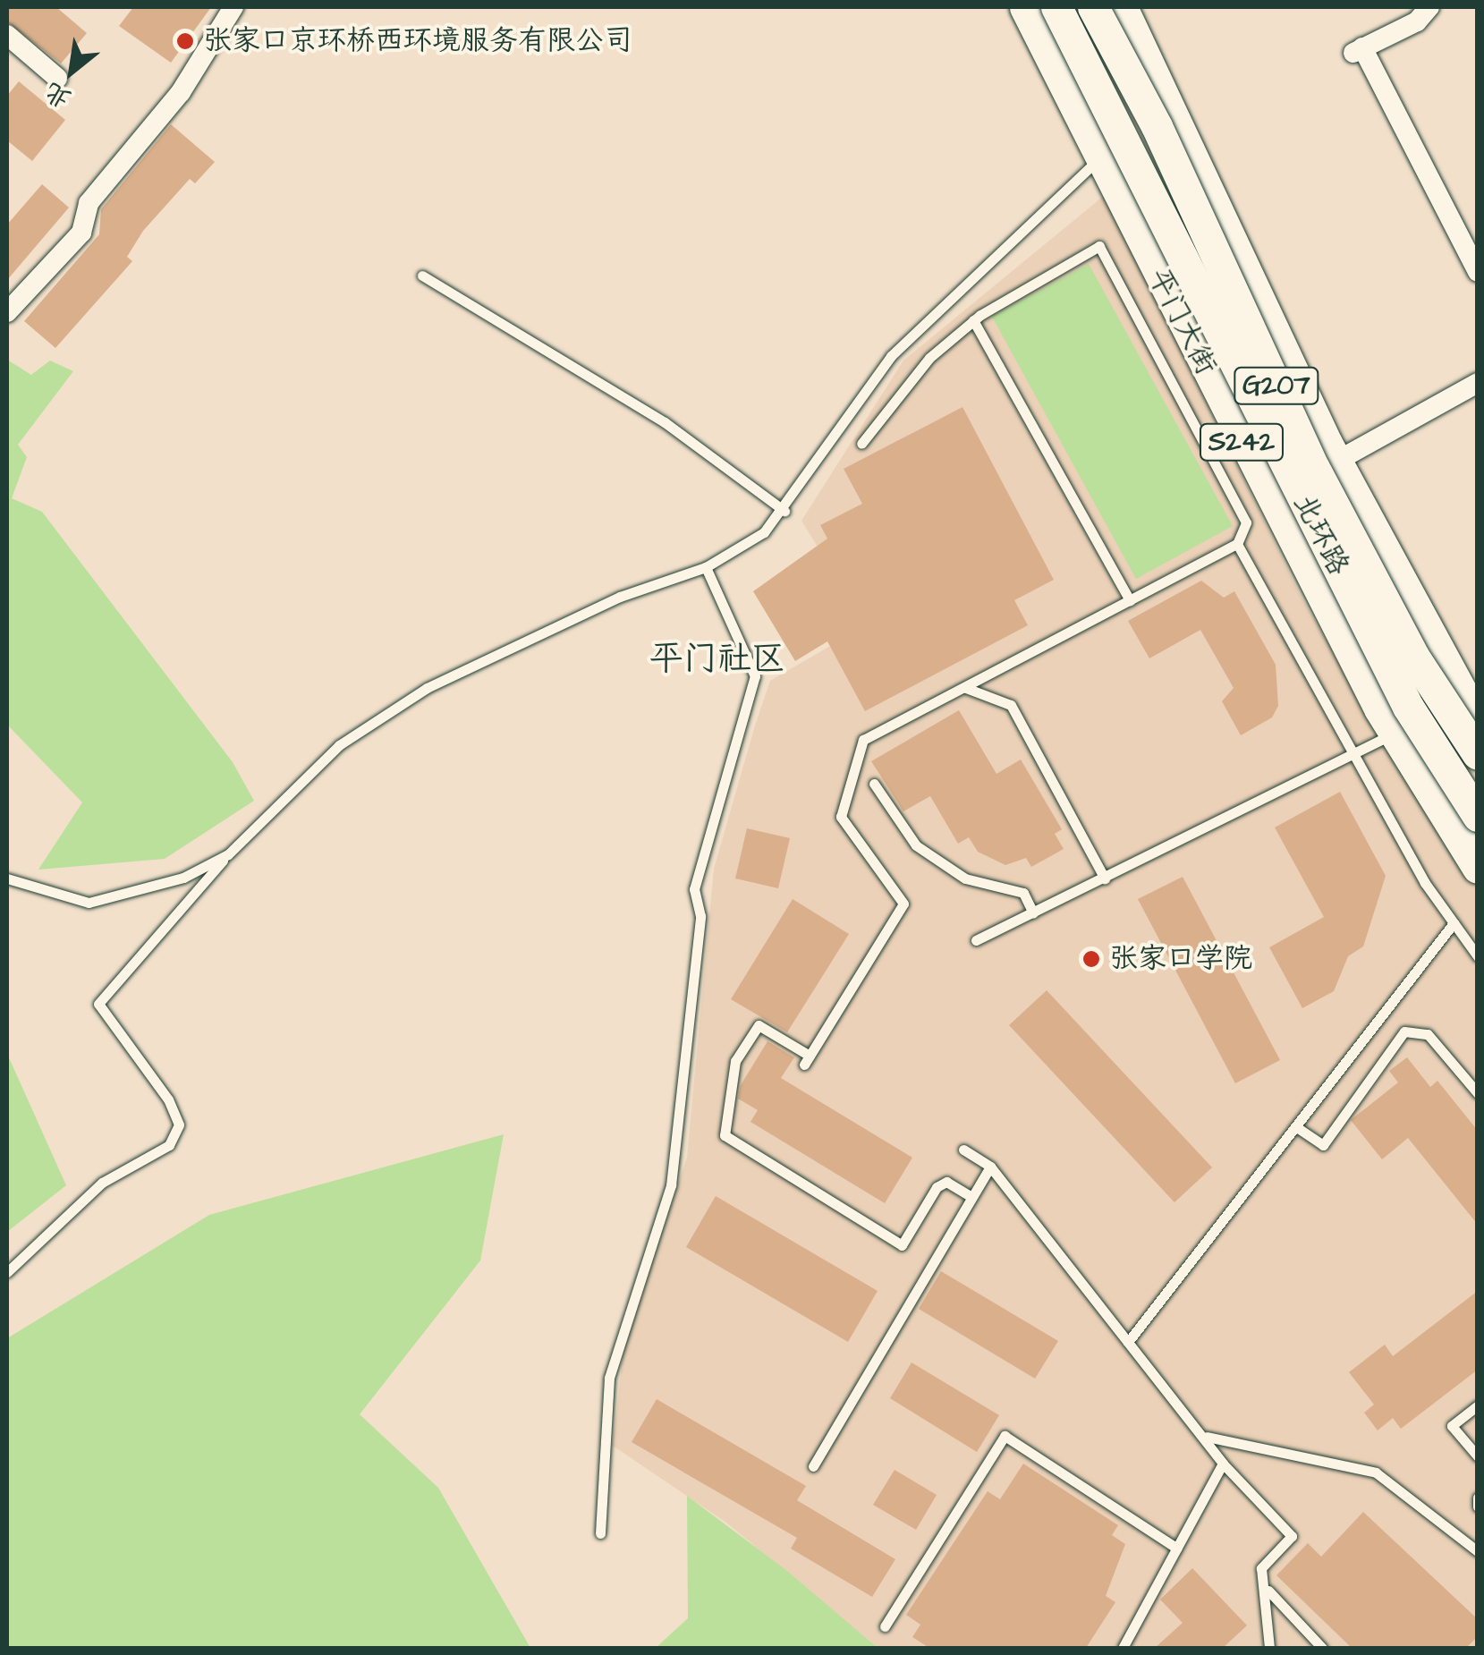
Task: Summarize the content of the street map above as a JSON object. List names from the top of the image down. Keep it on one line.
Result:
{"streets":{"main road":["平门大街","G207","S242","北环路"]},"districts":["平门社区"],"places":["张家口京环桥西环境服务有限公司","张家口学院"],"north":"bottom left"}
